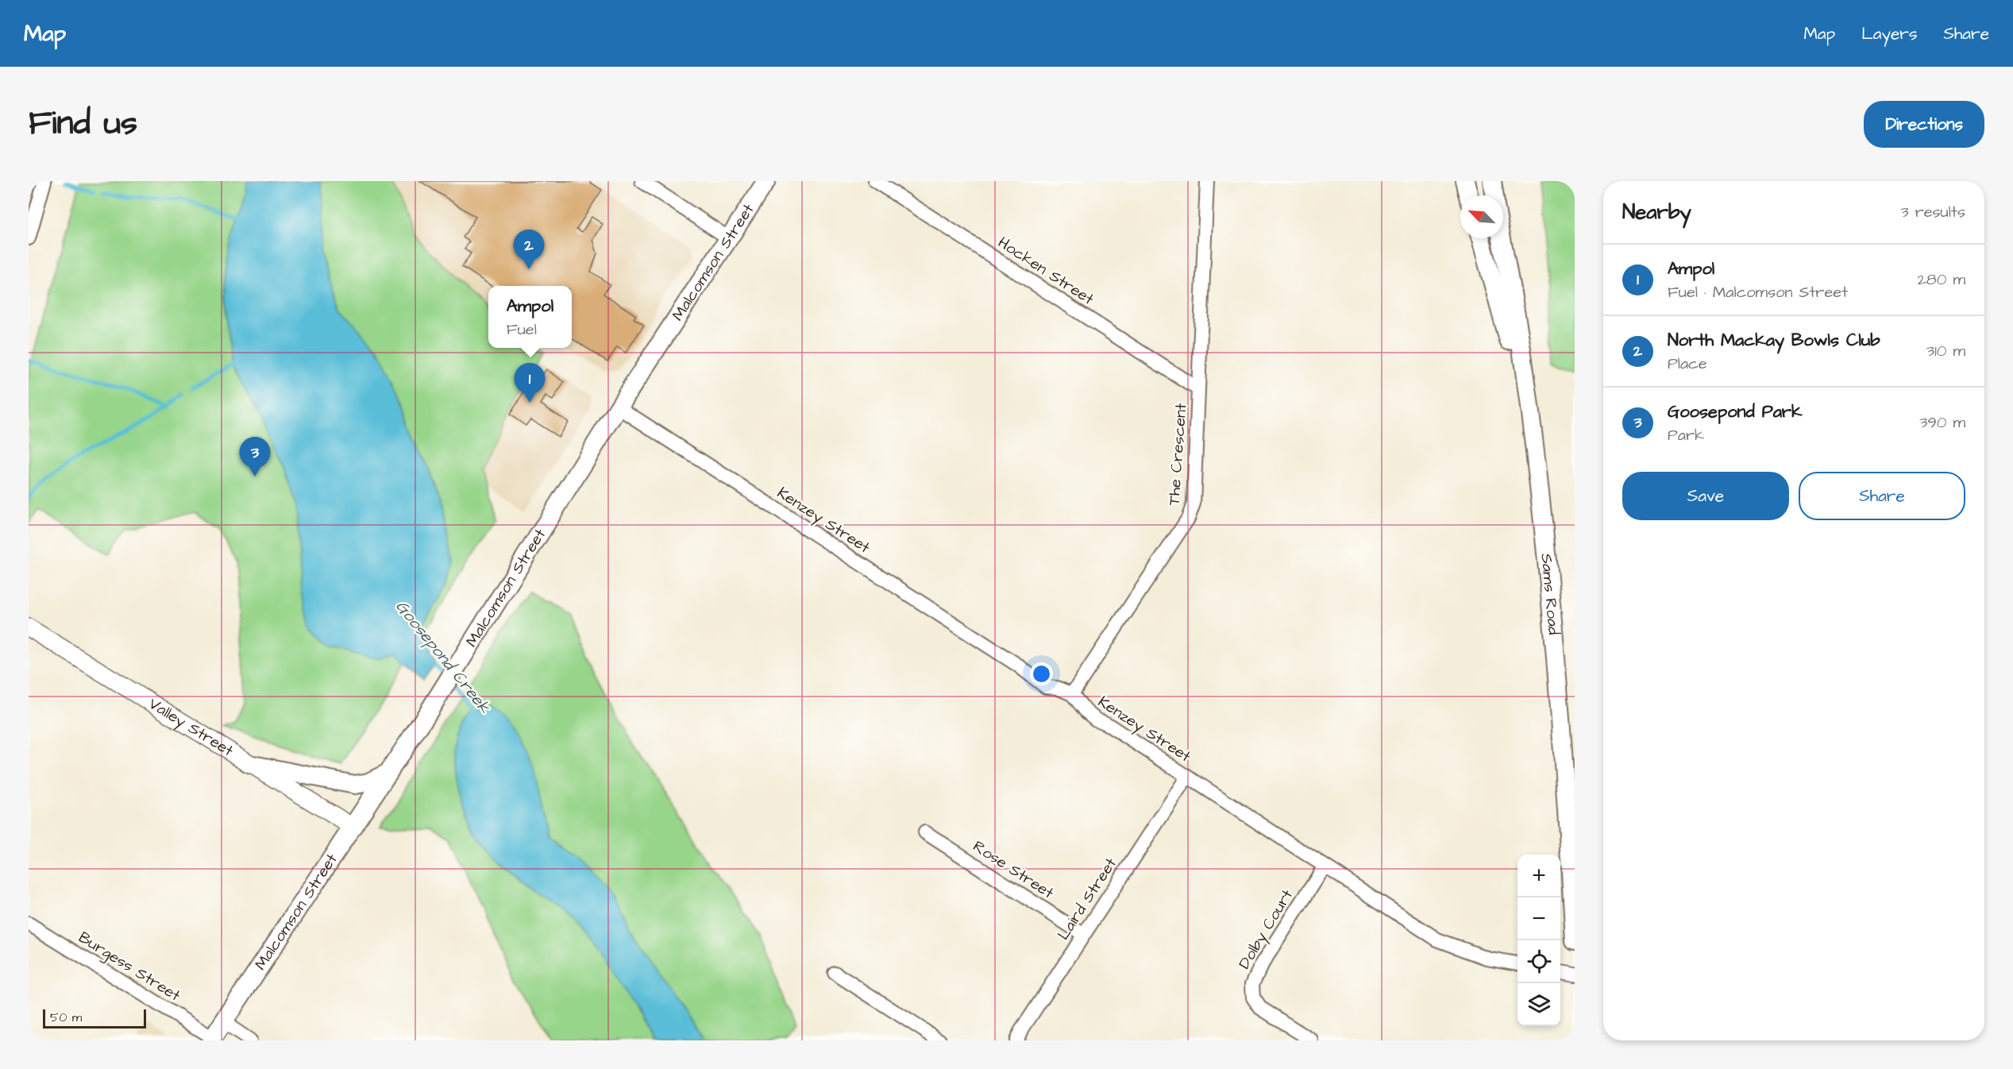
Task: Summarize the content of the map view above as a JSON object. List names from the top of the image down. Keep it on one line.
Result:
{"streets":{"main road":["Malcomson Street","Sams Road"],"street":["Hocken Street","The Crescent","Kenzey Street","Valley Street","Rose Street","Laird Street","Dolby Court","Burgess Street"]},"crossings":[["Malcomson Street","Kenzey Street"],["Malcomson Street","Valley Street"],["Malcomson Street","Burgess Street"],["Hocken Street","The Crescent"],["The Crescent","Kenzey Street"],["Kenzey Street","Laird Street"],["Kenzey Street","Dolby Court"],["Rose Street","Laird Street"]],"water":["Goosepond Creek"],"scale_bar":"50 m","north":"top left","page":{"header":"Map","nav":["Map","Layers","Share"],"title":"Find us","buttons":["Directions",["Save","Share"]],"heading":["Nearby","3 results"],"pins":["2","1","3"],"list":[{"mark":"1","name":"Ampol","note":"Fuel · Malcomson Street","value":"280 m"},{"mark":"2","name":"North Mackay Bowls Club","note":"Place","value":"310 m"},{"mark":"3","name":"Goosepond Park","note":"Park","value":"390 m"}],"popup":["Ampol","Fuel"],"map_buttons":["+","−"],"scale":"50 m"}}
